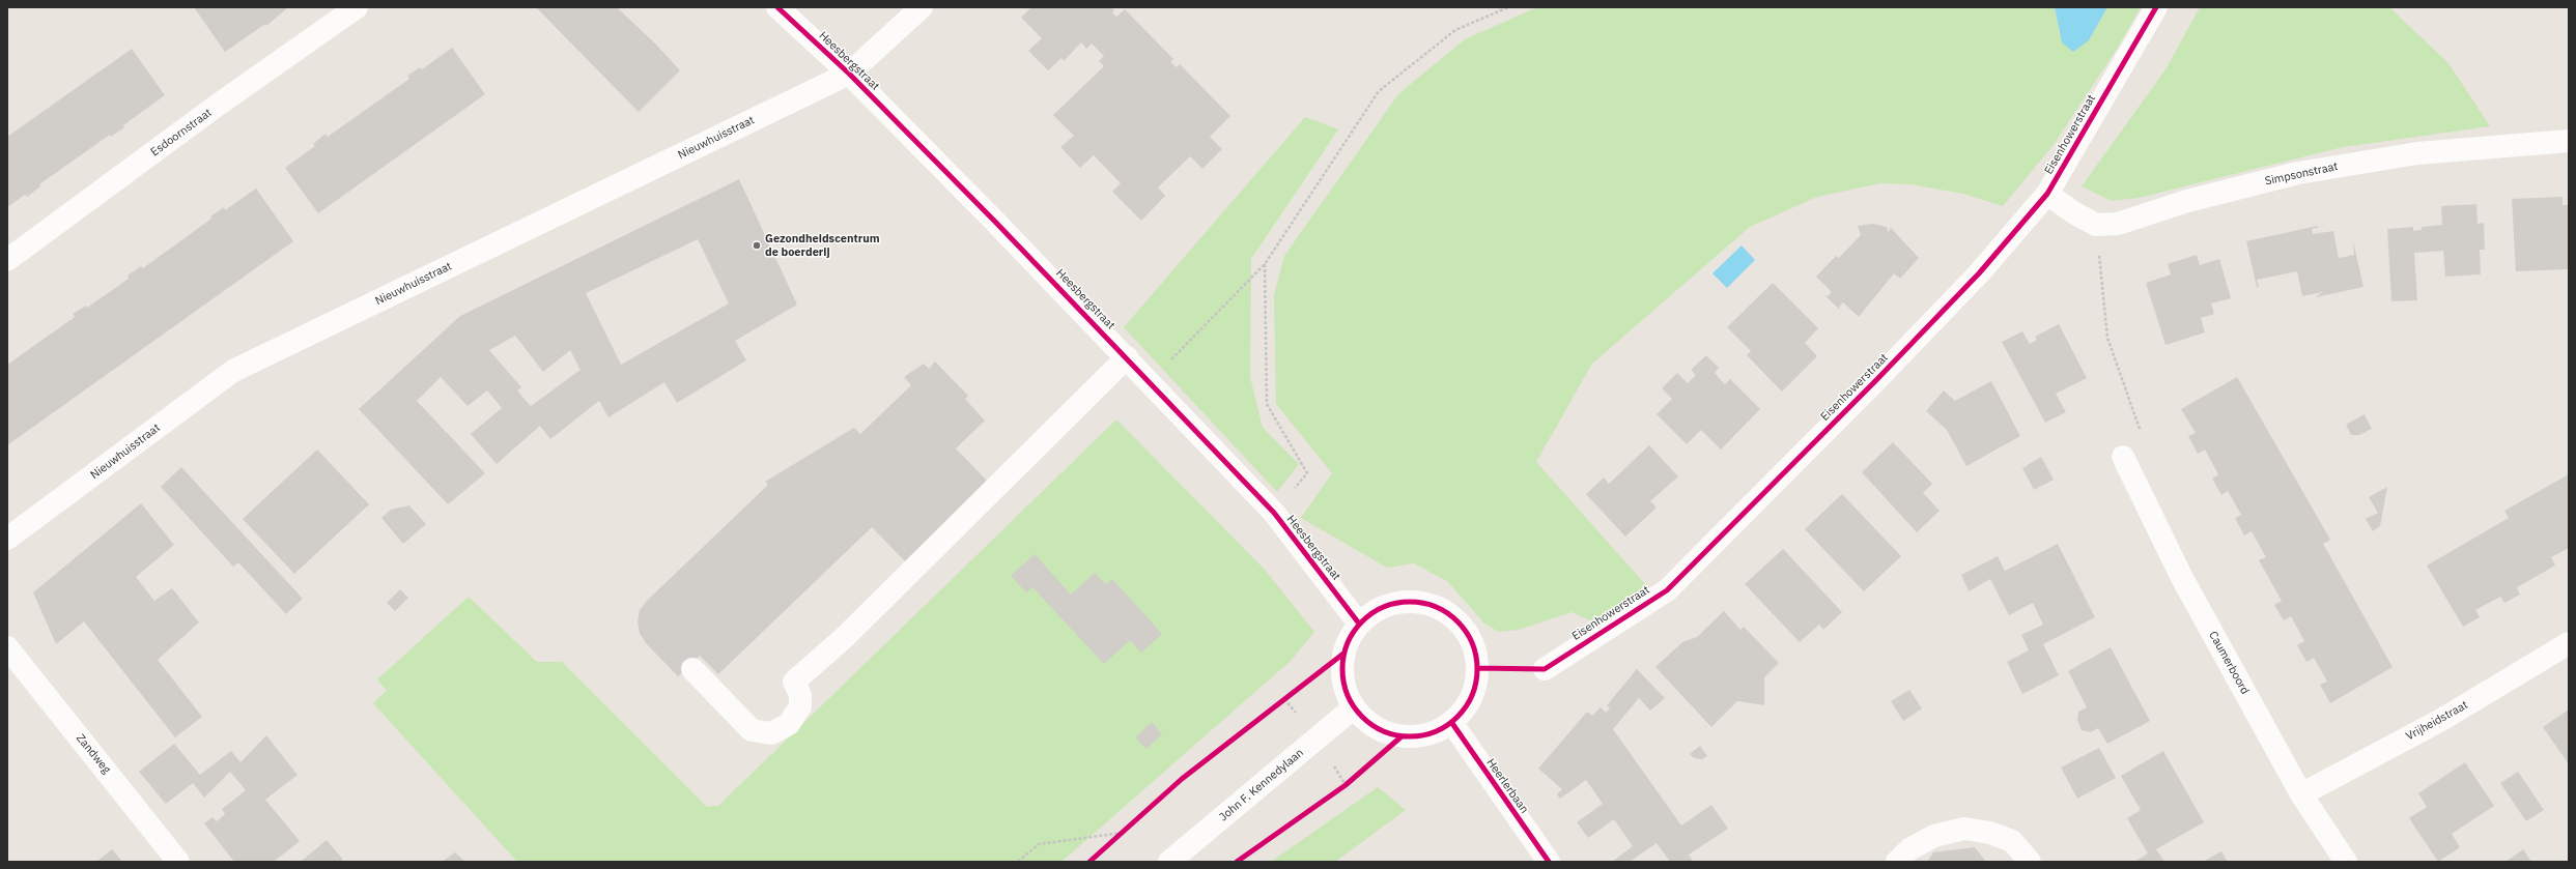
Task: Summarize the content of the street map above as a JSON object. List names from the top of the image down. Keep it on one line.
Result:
{"streets":{"street":["Heesbergstraat","Esdoornstraat","Eisenhowerstraat","Nieuwhuisstraat","Simpsonstraat","Caumerboord","Vrijheidstraat","Zandweg","John F. Kennedylaan","Heerlerbaan"]},"crossings":[["Heesbergstraat","Nieuwhuisstraat"],["Heesbergstraat","John F. Kennedylaan"],["Heesbergstraat","Heerlerbaan"],["Eisenhowerstraat","Simpsonstraat"],["Caumerboord","Vrijheidstraat"],["John F. Kennedylaan","Heerlerbaan"]],"places":["Gezondheidscentrum de boerderij"]}
